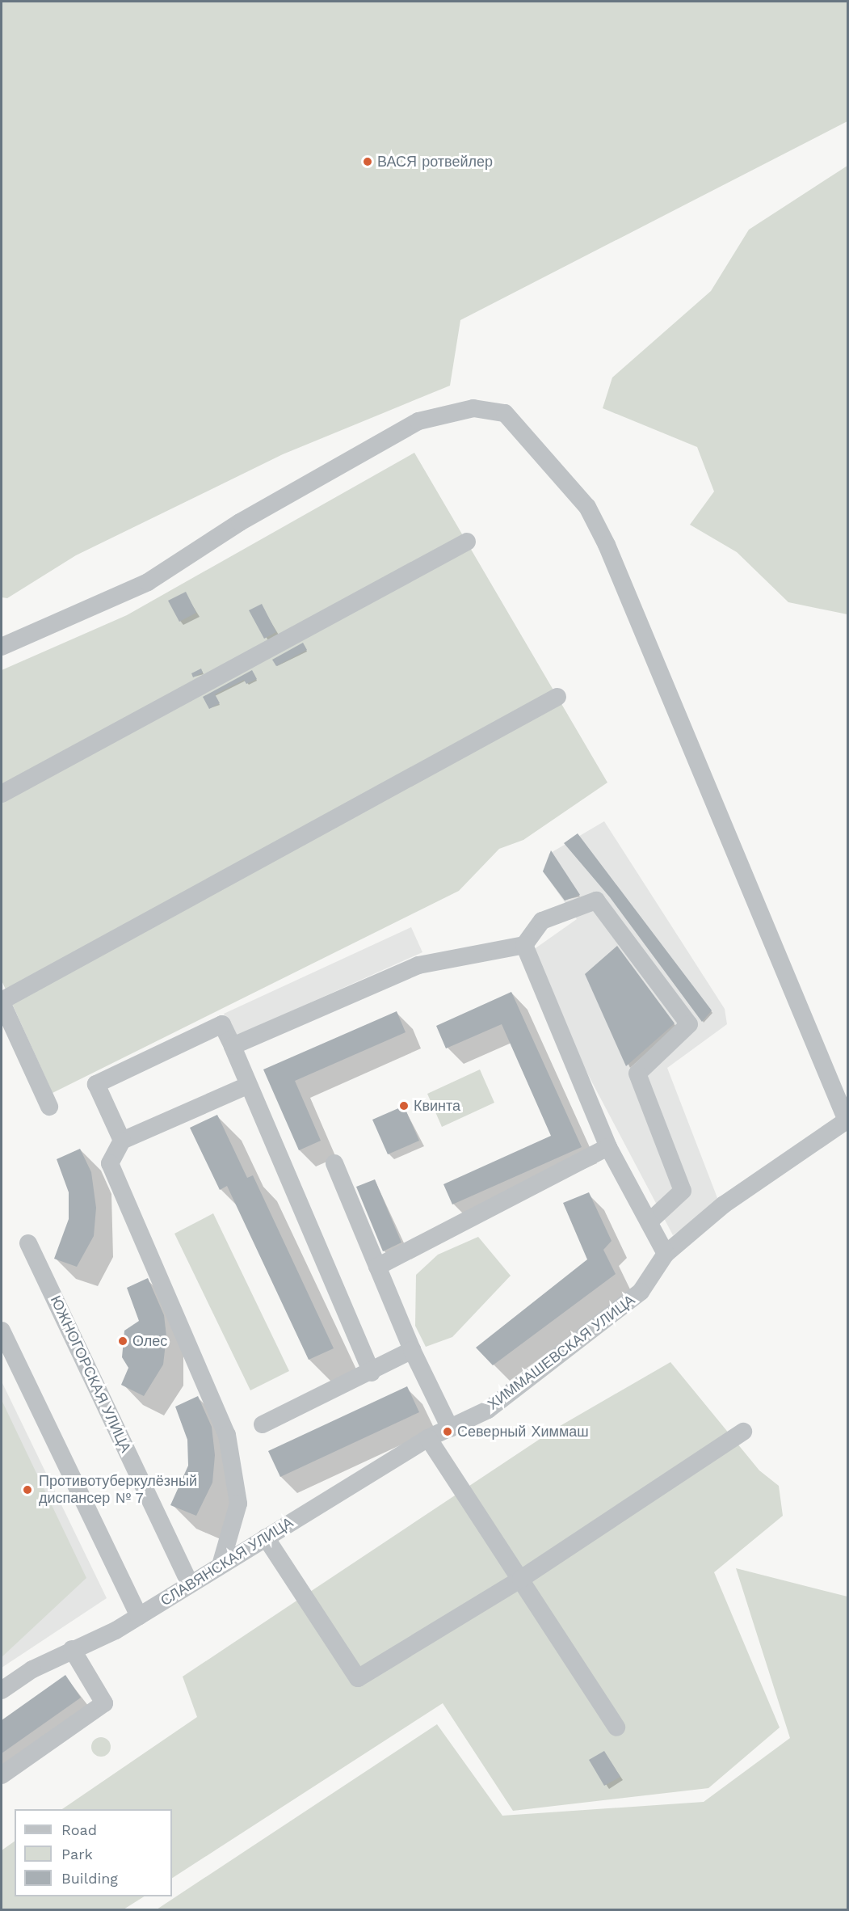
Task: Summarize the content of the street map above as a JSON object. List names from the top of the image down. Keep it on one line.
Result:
{"streets":{"street":["ХИММАШЕВСКАЯ УЛИЦА","ЮЖНОГОРСКАЯ УЛИЦА","СЛАВЯНСКАЯ УЛИЦА"]},"crossings":[["ХИММАШЕВСКАЯ УЛИЦА","СЛАВЯНСКАЯ УЛИЦА"],["ЮЖНОГОРСКАЯ УЛИЦА","СЛАВЯНСКАЯ УЛИЦА"]],"places":["ВАСЯ ротвейлер","Квинта","Олес","Северный Химмаш","Противотуберкулёзный диспансер № 7"],"legend":["Road","Park","Building"]}
